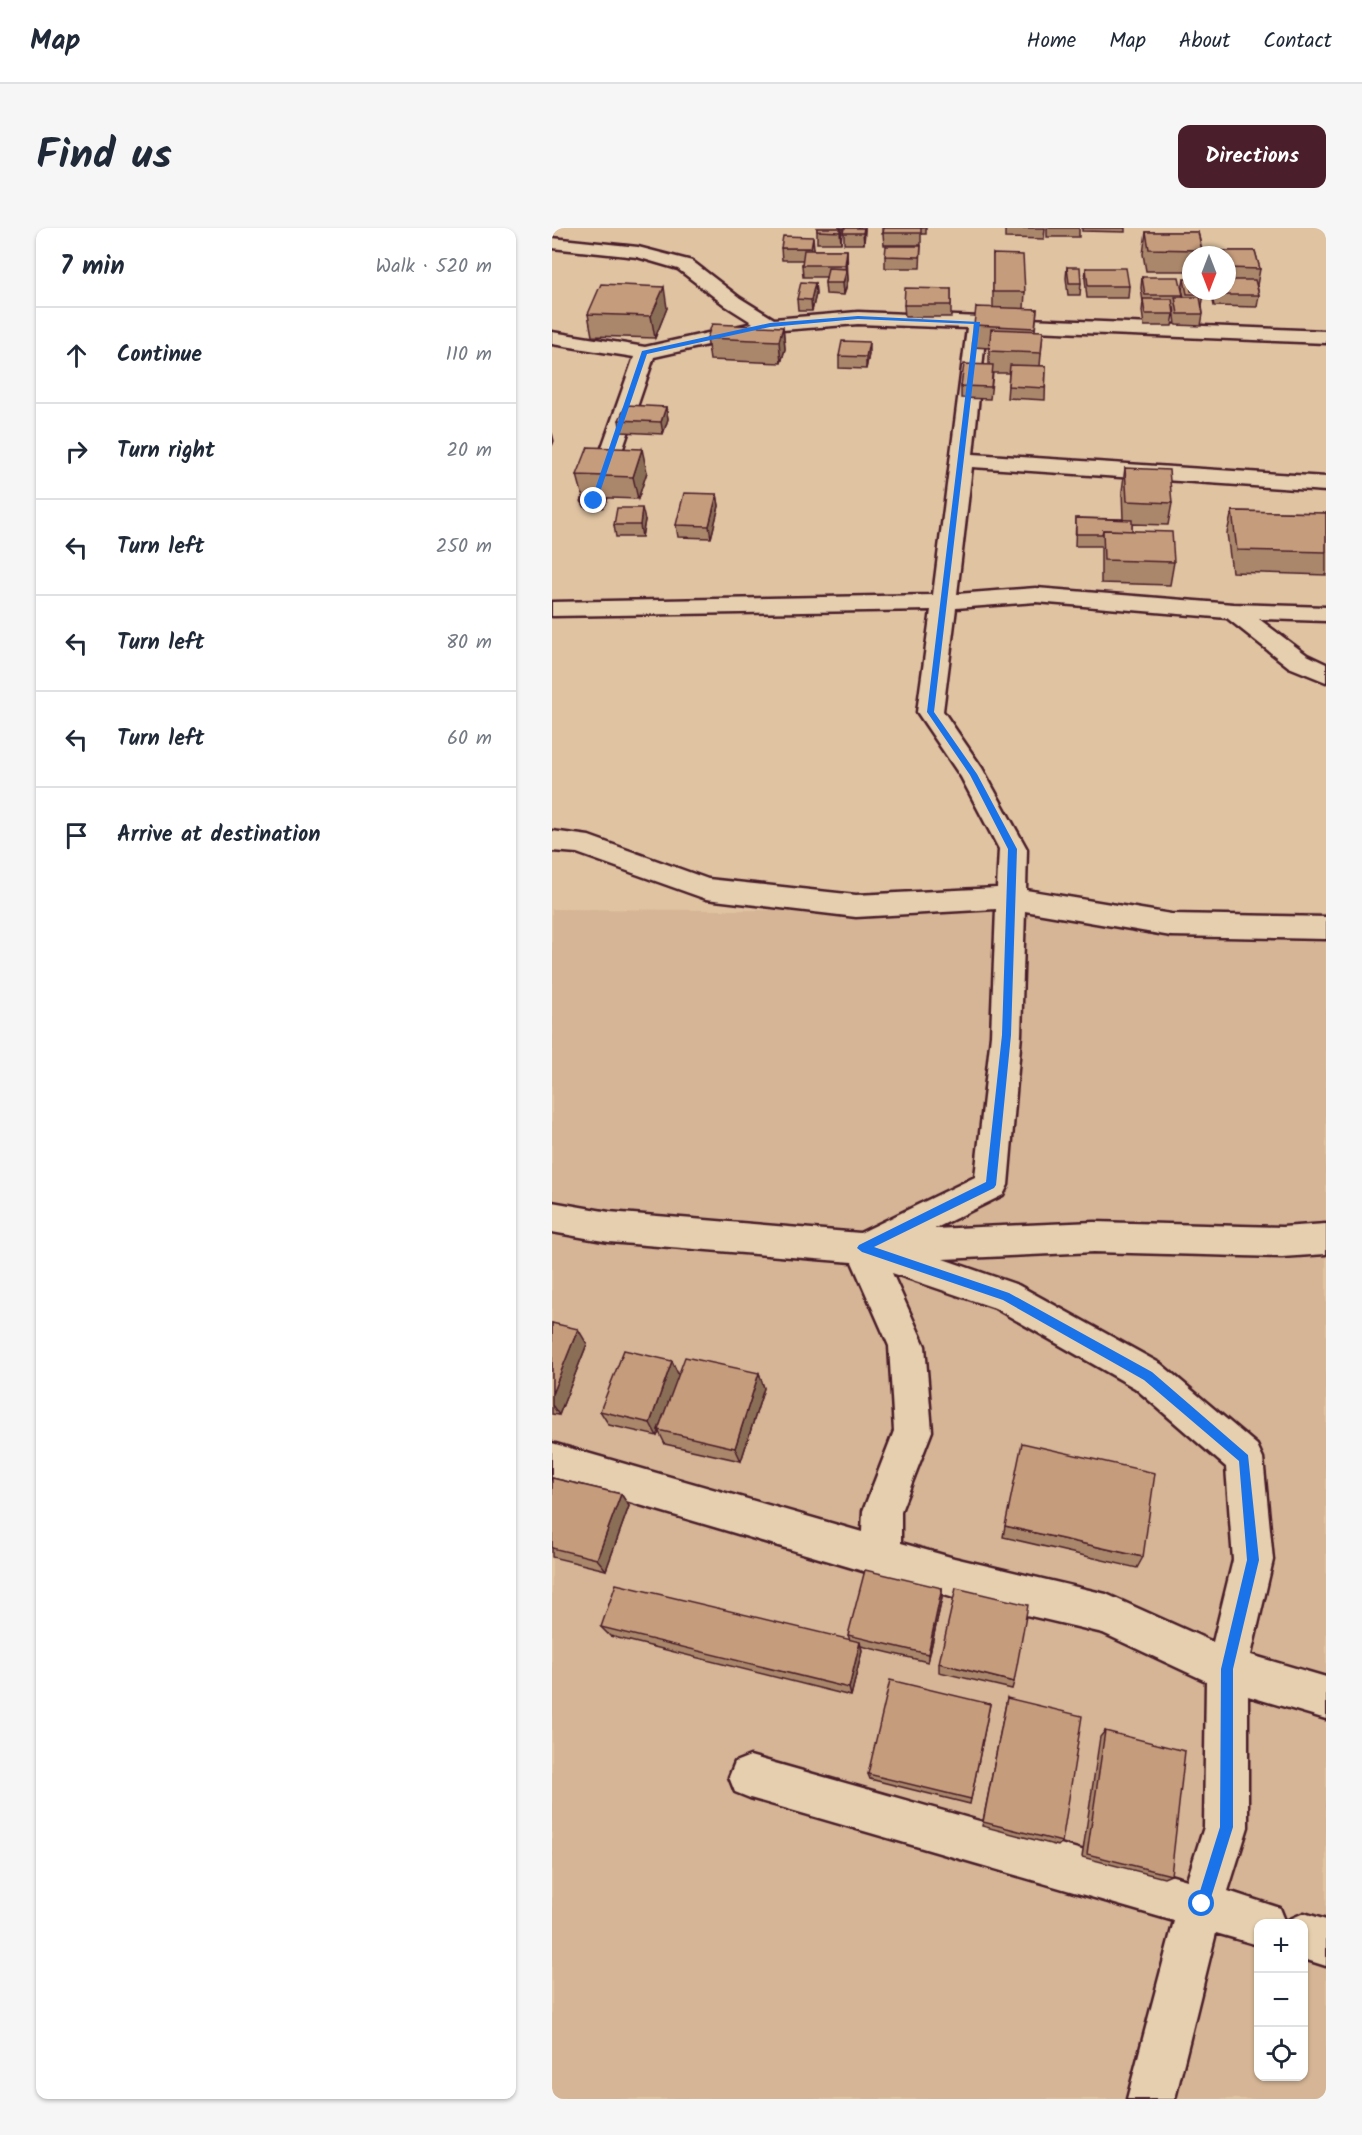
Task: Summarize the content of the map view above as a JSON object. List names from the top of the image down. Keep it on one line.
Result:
{"north":"bottom","page":{"header":"Map","nav":["Home","Map","About","Contact"],"title":"Find us","buttons":"Directions","heading":["7 min","Walk · 520 m"],"list":[["Continue","110 m"],["Turn right","20 m"],["Turn left","250 m"],["Turn left","80 m"],["Turn left","60 m"],"Arrive at destination"],"map_buttons":["+","−"]}}
